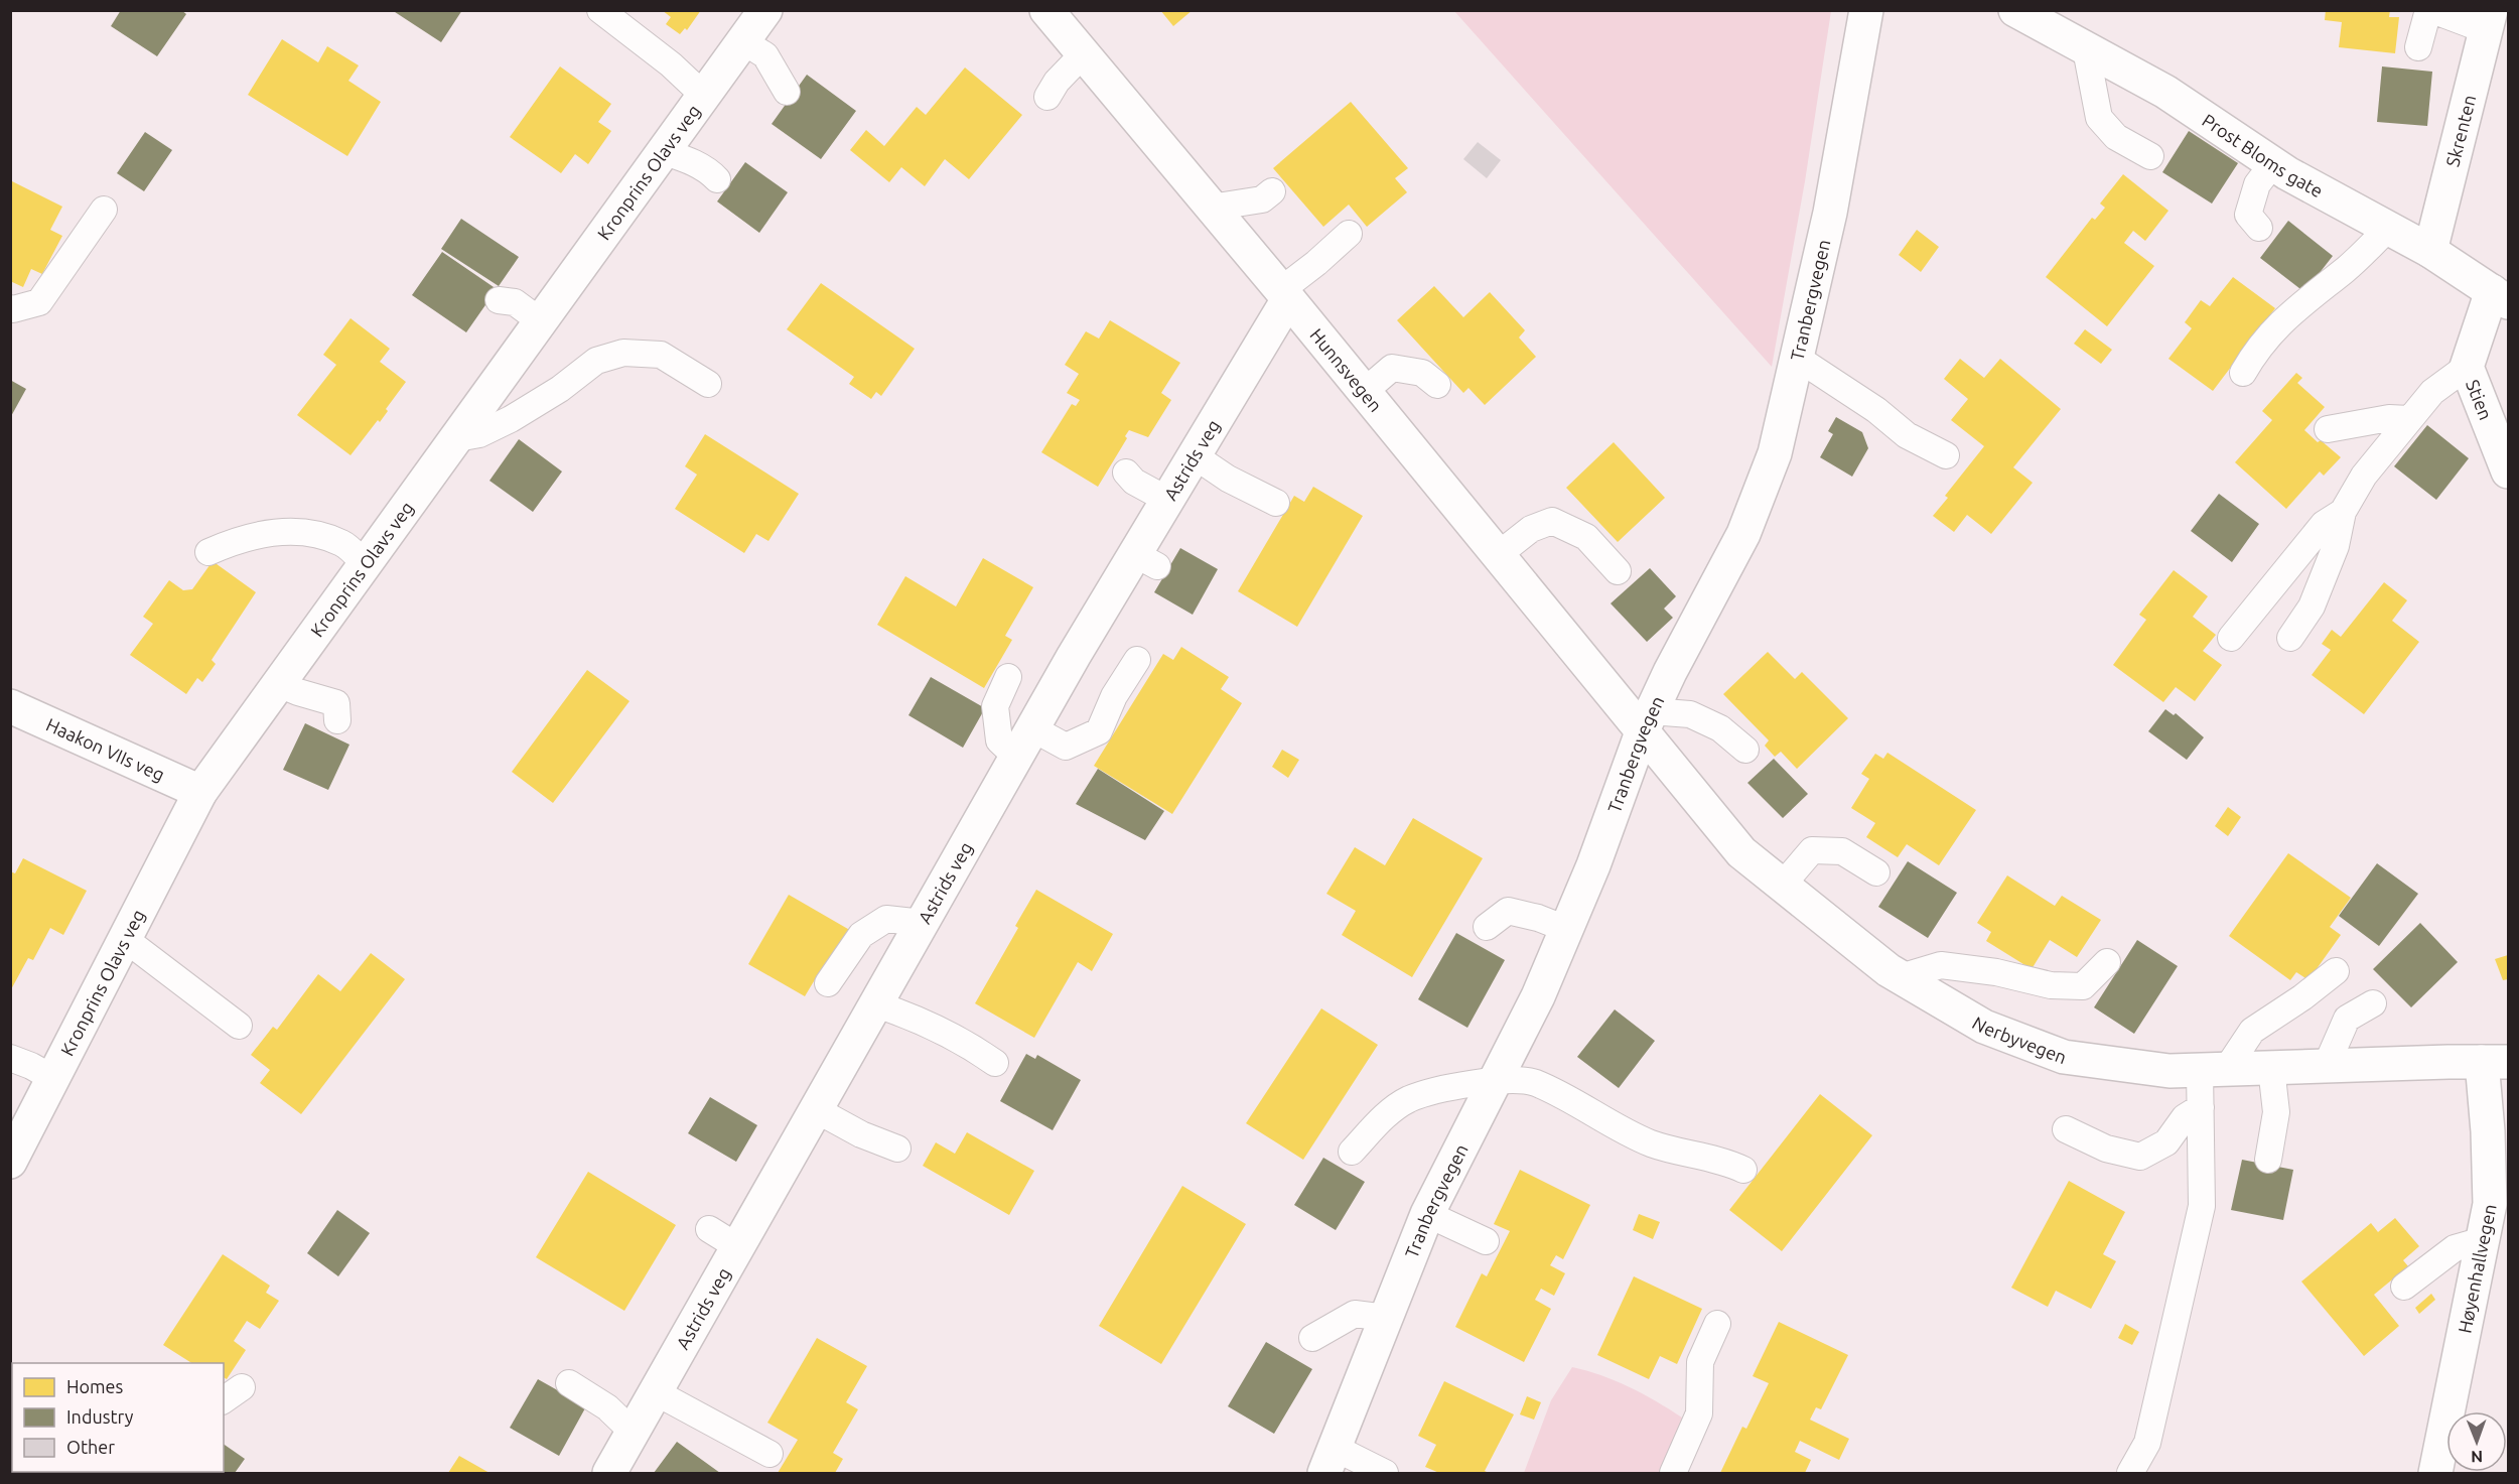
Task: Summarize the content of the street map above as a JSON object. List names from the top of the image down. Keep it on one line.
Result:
{"streets":{"street":["Skrenten","Prost Bloms gate","Kronprins Olavs veg","Tranbergvegen","Hunnsvegen","Stien","Astrids veg","Haakon VIIs veg","Nerbyvegen","Høyenhallvegen"]},"crossings":[["Skrenten","Prost Bloms gate"],["Prost Bloms gate","Stien"],["Kronprins Olavs veg","Haakon VIIs veg"],["Tranbergvegen","Hunnsvegen"],["Tranbergvegen","Nerbyvegen"],["Hunnsvegen","Astrids veg"],["Hunnsvegen","Nerbyvegen"],["Nerbyvegen","Høyenhallvegen"]],"legend":["Homes","Industry","Other"],"north":"bottom"}
